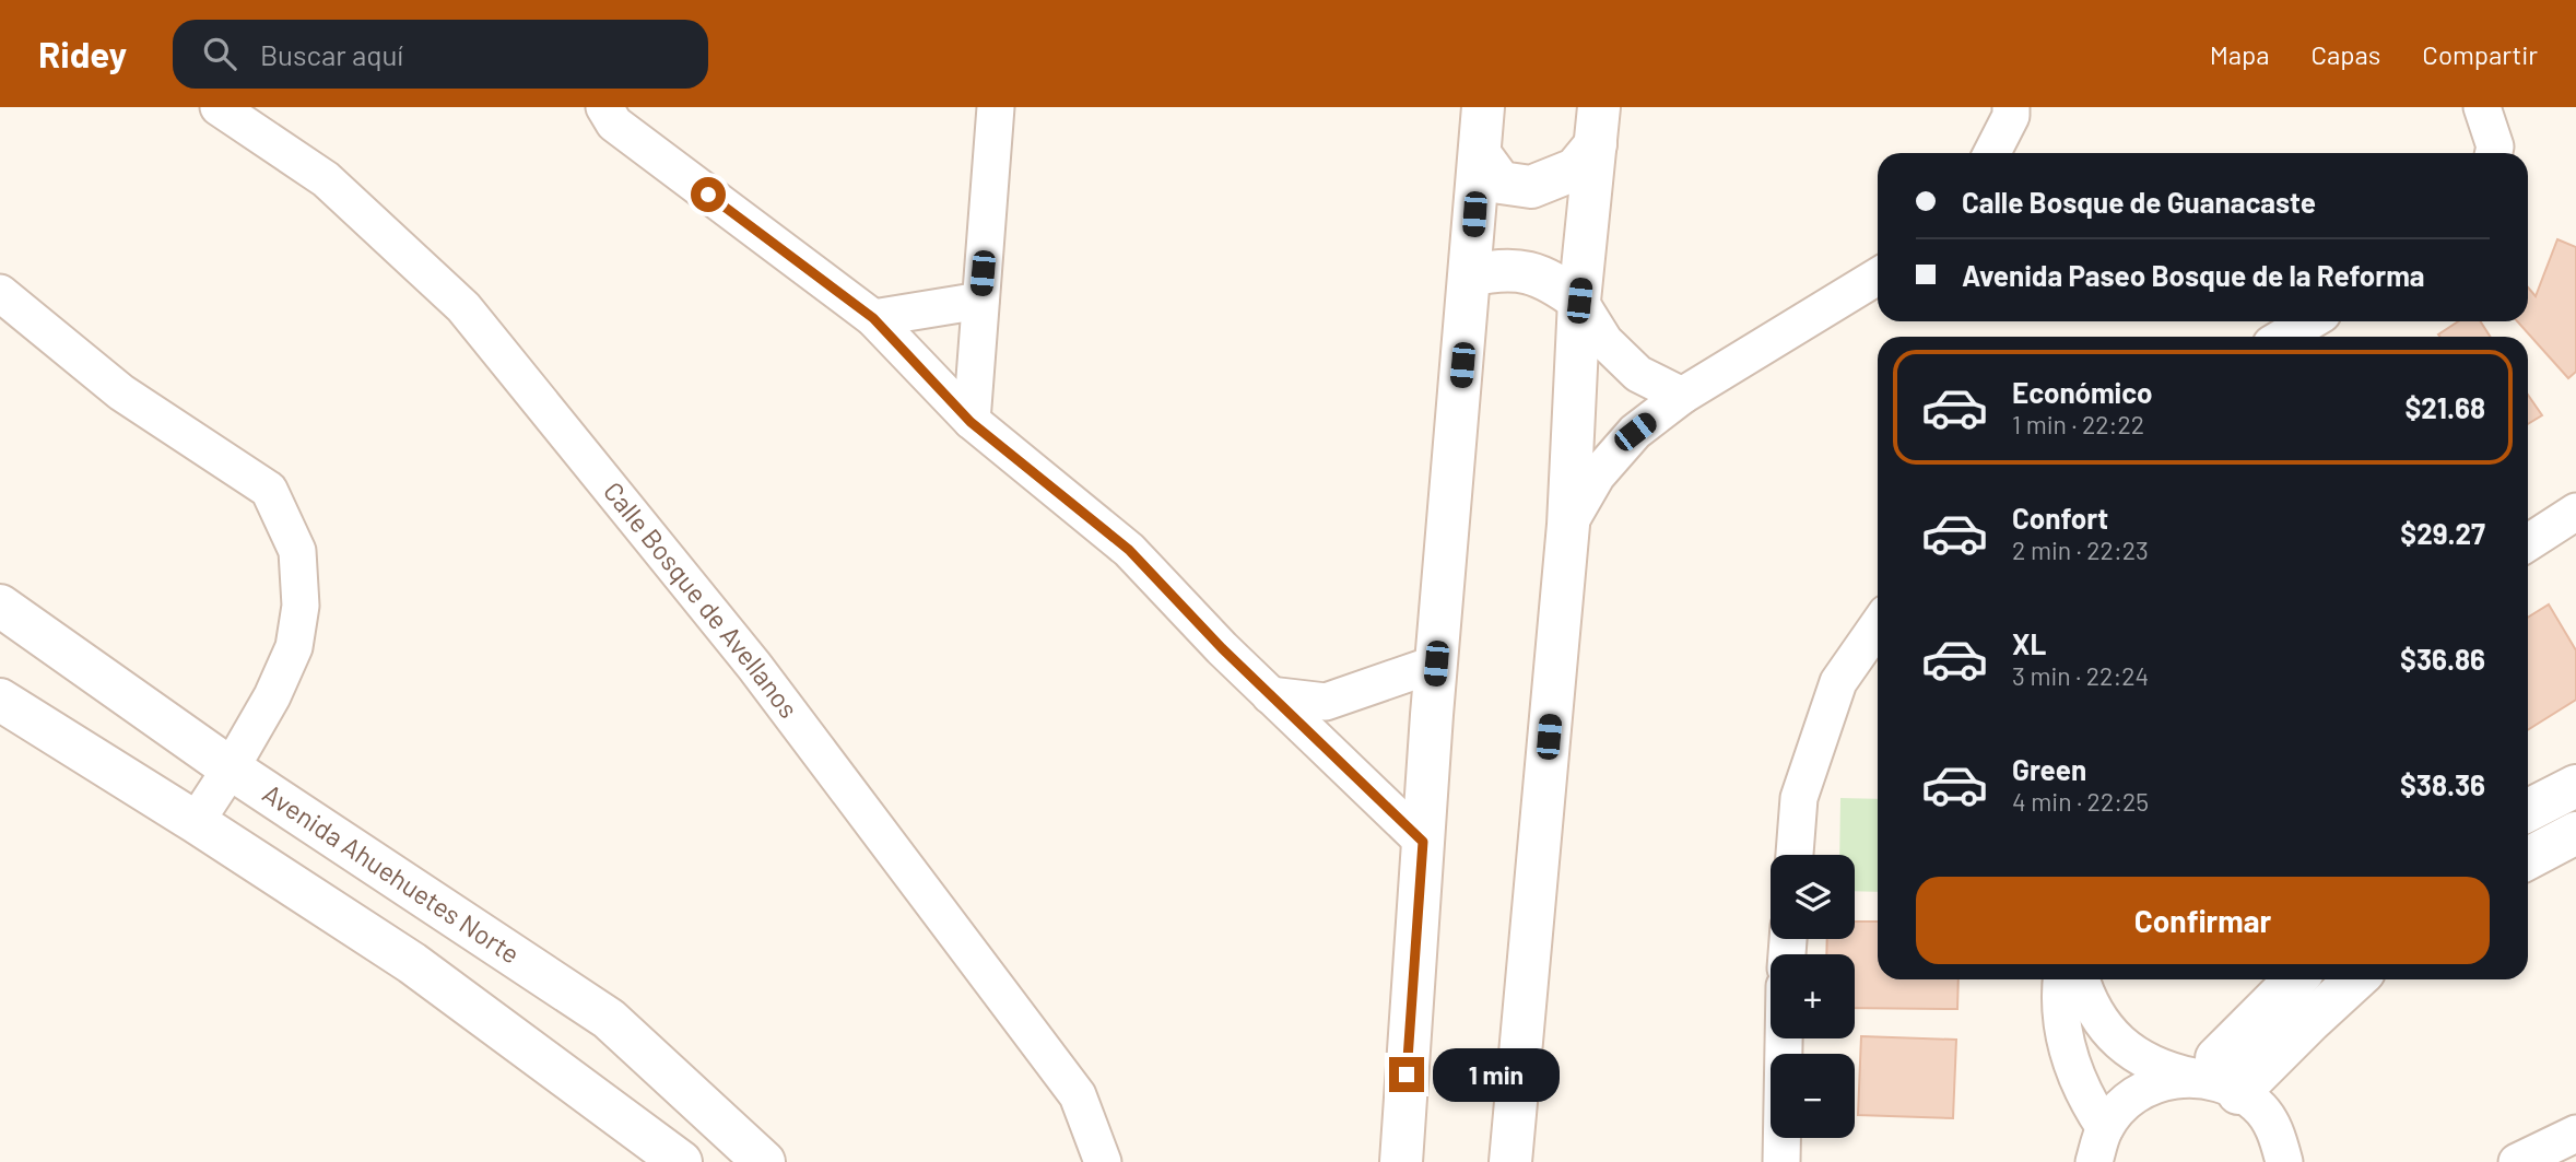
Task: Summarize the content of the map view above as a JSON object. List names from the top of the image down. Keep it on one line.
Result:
{"streets":{"main road":["Avenida Ahuehuetes Norte"],"street":["Calle Bosque de Avellanos"]},"page":{"header":"Ridey","search":"Buscar aquí","nav":["Mapa","Capas","Compartir"],"banner":["Calle Bosque de Guanacaste","Avenida Paseo Bosque de la Reforma"],"list":[{"name":"Económico","note":"1 min · 22:22","value":"$21.68"},{"name":"Confort","note":"2 min · 22:23","value":"$29.27"},{"name":"XL","note":"3 min · 22:24","value":"$36.86"},{"name":"Green","note":"4 min · 22:25","value":"$38.36"}],"map_buttons":["+","−"],"buttons":"Confirmar","bubble":"1 min"}}
